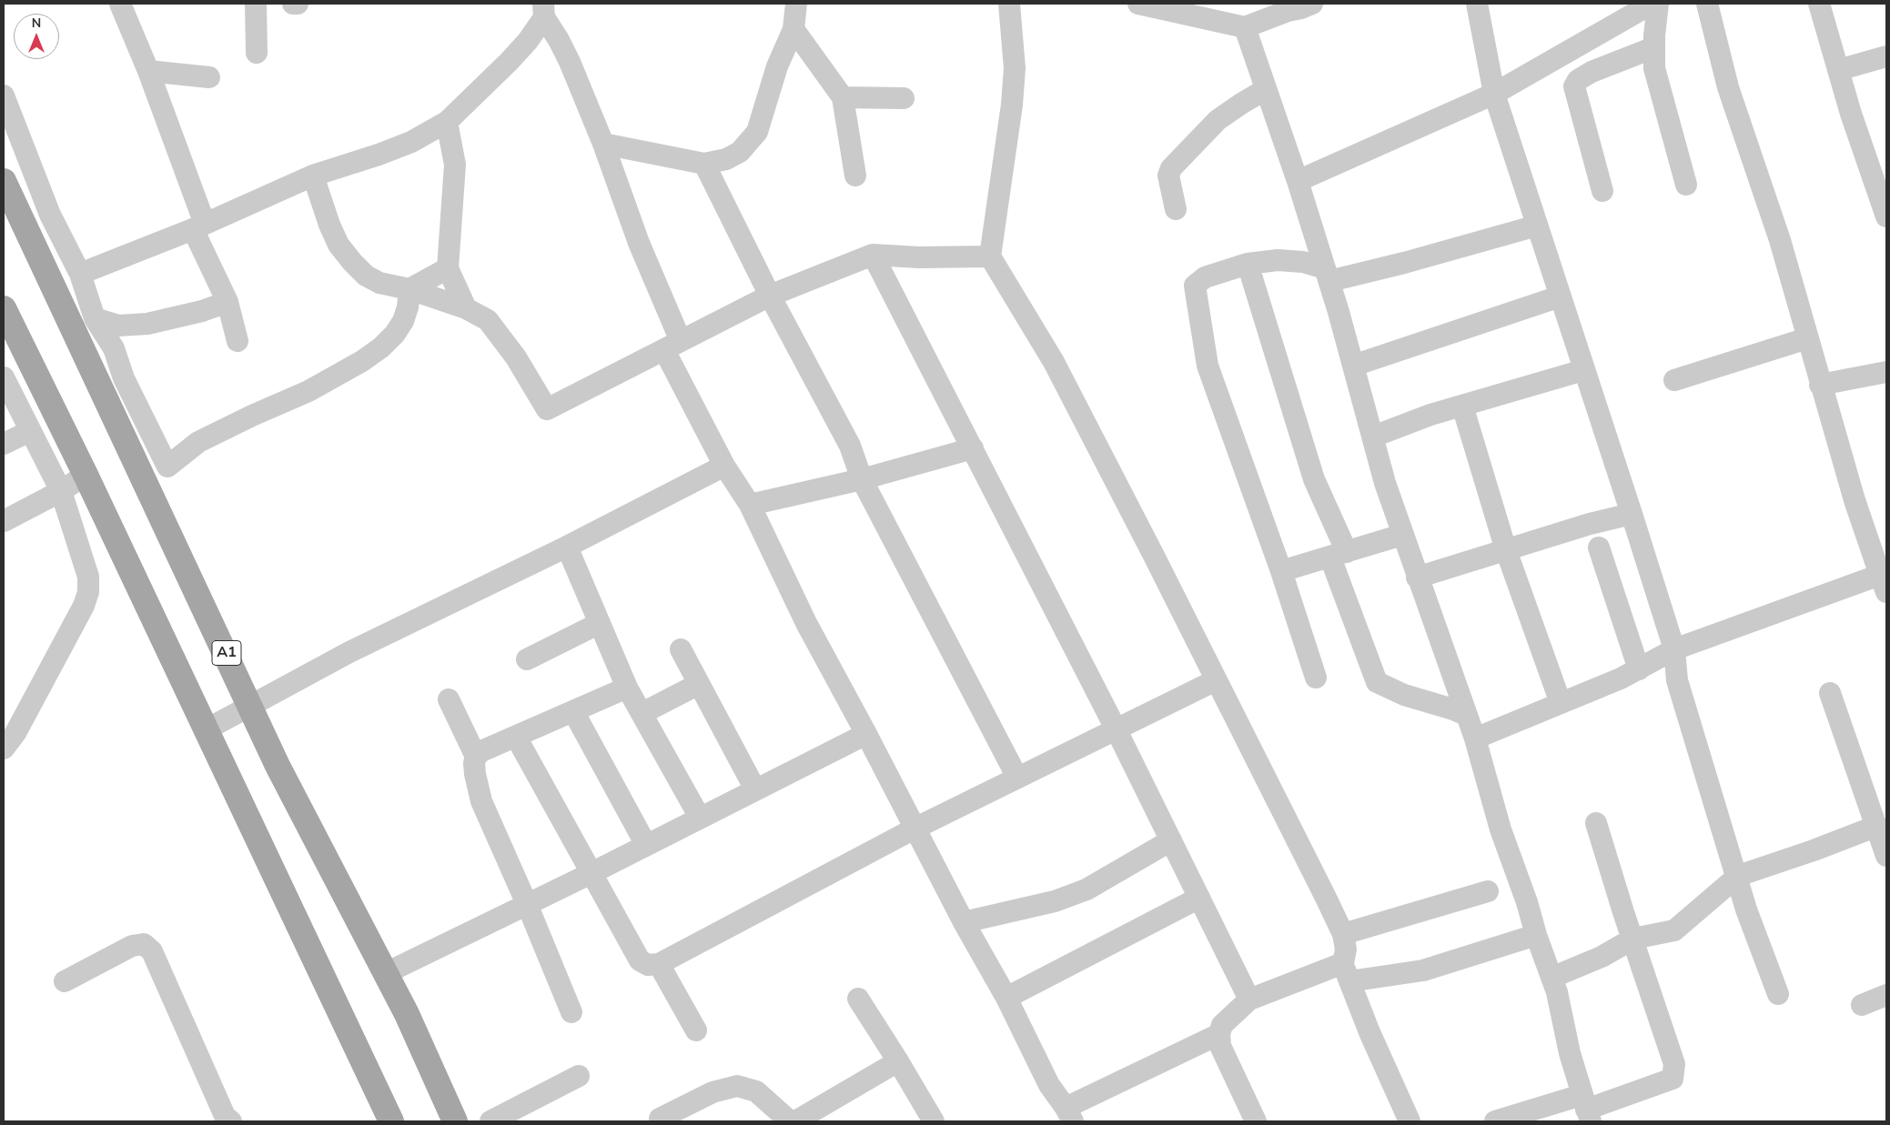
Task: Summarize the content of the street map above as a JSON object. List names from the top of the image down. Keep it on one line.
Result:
{"streets":{"main road":["A1"]},"north":"top"}
